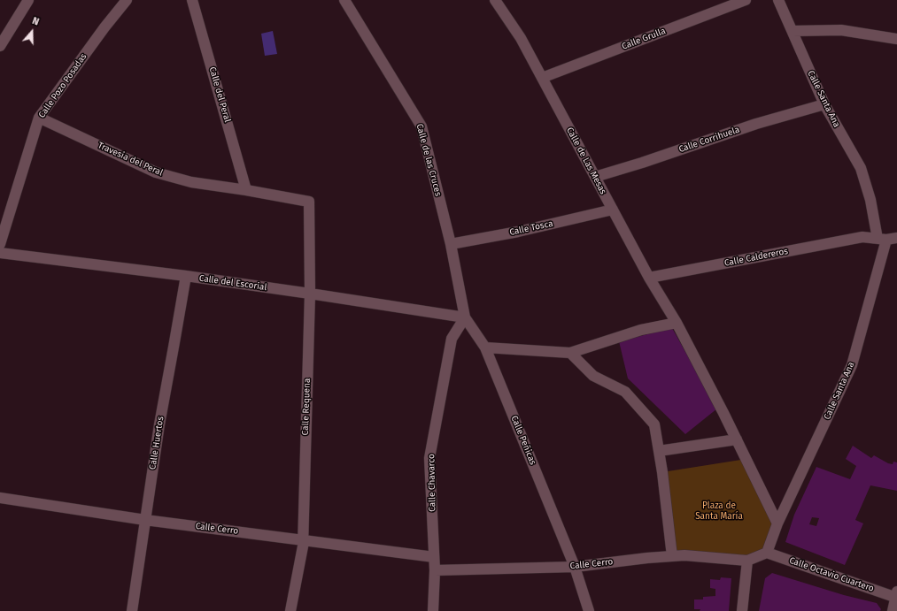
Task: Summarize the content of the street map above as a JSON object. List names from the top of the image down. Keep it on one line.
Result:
{"streets":{"street":["Calle Grulla","Calle Pozo Posadas","Calle del Peral","Calle Santa Ana","Calle Corrihuela","Travesía del Peral","Calle de las Cruces","Calle de Las Mesas","Calle Tosca","Calle Caldereros","Calle del Escorial","Calle Requena","Calle Peñicas","Calle Huertos","Calle Chavarco","Calle Cerro","Calle Octavio Cuartero"]},"crossings":[["Calle Grulla","Calle de Las Mesas"],["Calle Pozo Posadas","Travesía del Peral"],["Calle del Peral","Travesía del Peral"],["Calle Santa Ana","Calle Corrihuela"],["Calle Santa Ana","Calle Caldereros"],["Calle Santa Ana","Calle Octavio Cuartero"],["Calle Corrihuela","Calle de Las Mesas"],["Travesía del Peral","Calle Requena"],["Calle de las Cruces","Calle Tosca"],["Calle de las Cruces","Calle del Escorial"],["Calle de las Cruces","Calle Peñicas"],["Calle de las Cruces","Calle Chavarco"],["Calle de Las Mesas","Calle Tosca"],["Calle de Las Mesas","Calle Caldereros"],["Calle del Escorial","Calle Requena"],["Calle del Escorial","Calle Peñicas"],["Calle del Escorial","Calle Huertos"],["Calle del Escorial","Calle Chavarco"],["Calle Requena","Calle Cerro"],["Calle Peñicas","Calle Chavarco"],["Calle Peñicas","Calle Cerro"],["Calle Huertos","Calle Cerro"],["Calle Chavarco","Calle Cerro"]],"parks":["Plaza de Santa María"],"north":"top"}
